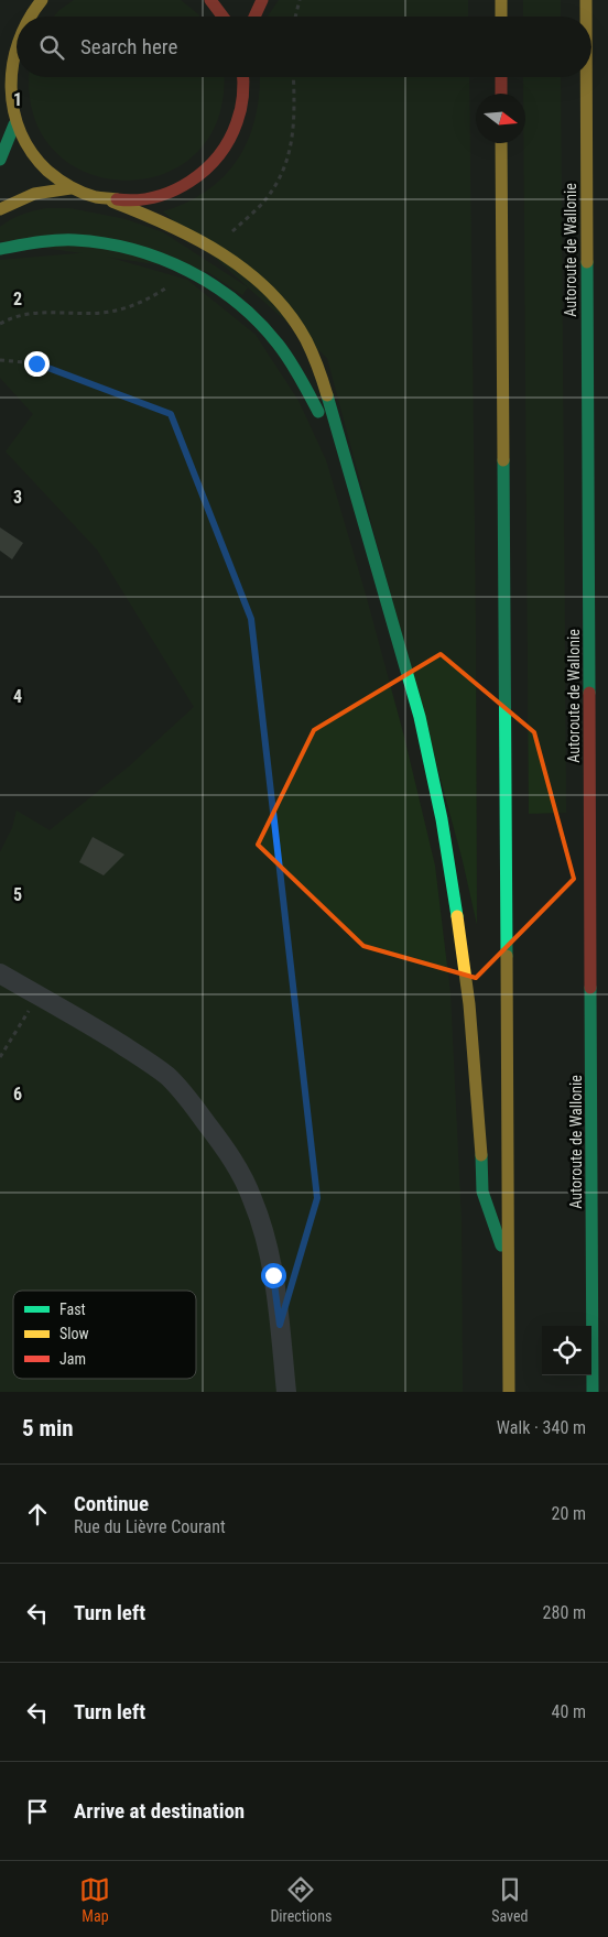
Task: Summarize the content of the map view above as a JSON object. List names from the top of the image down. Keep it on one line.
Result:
{"streets":{"highway":["Autoroute de Wallonie"]},"legend":["Fast","Slow","Jam"],"north":"right","page":{"search":"Search here","heading":["5 min","Walk · 340 m"],"list":[["Continue","Rue du Lièvre Courant","20 m"],["Turn left","280 m"],["Turn left","40 m"],"Arrive at destination"],"nav":["Map","Directions","Saved"]},"grid":{"rows":["1","2","3","4","5","6"]}}
